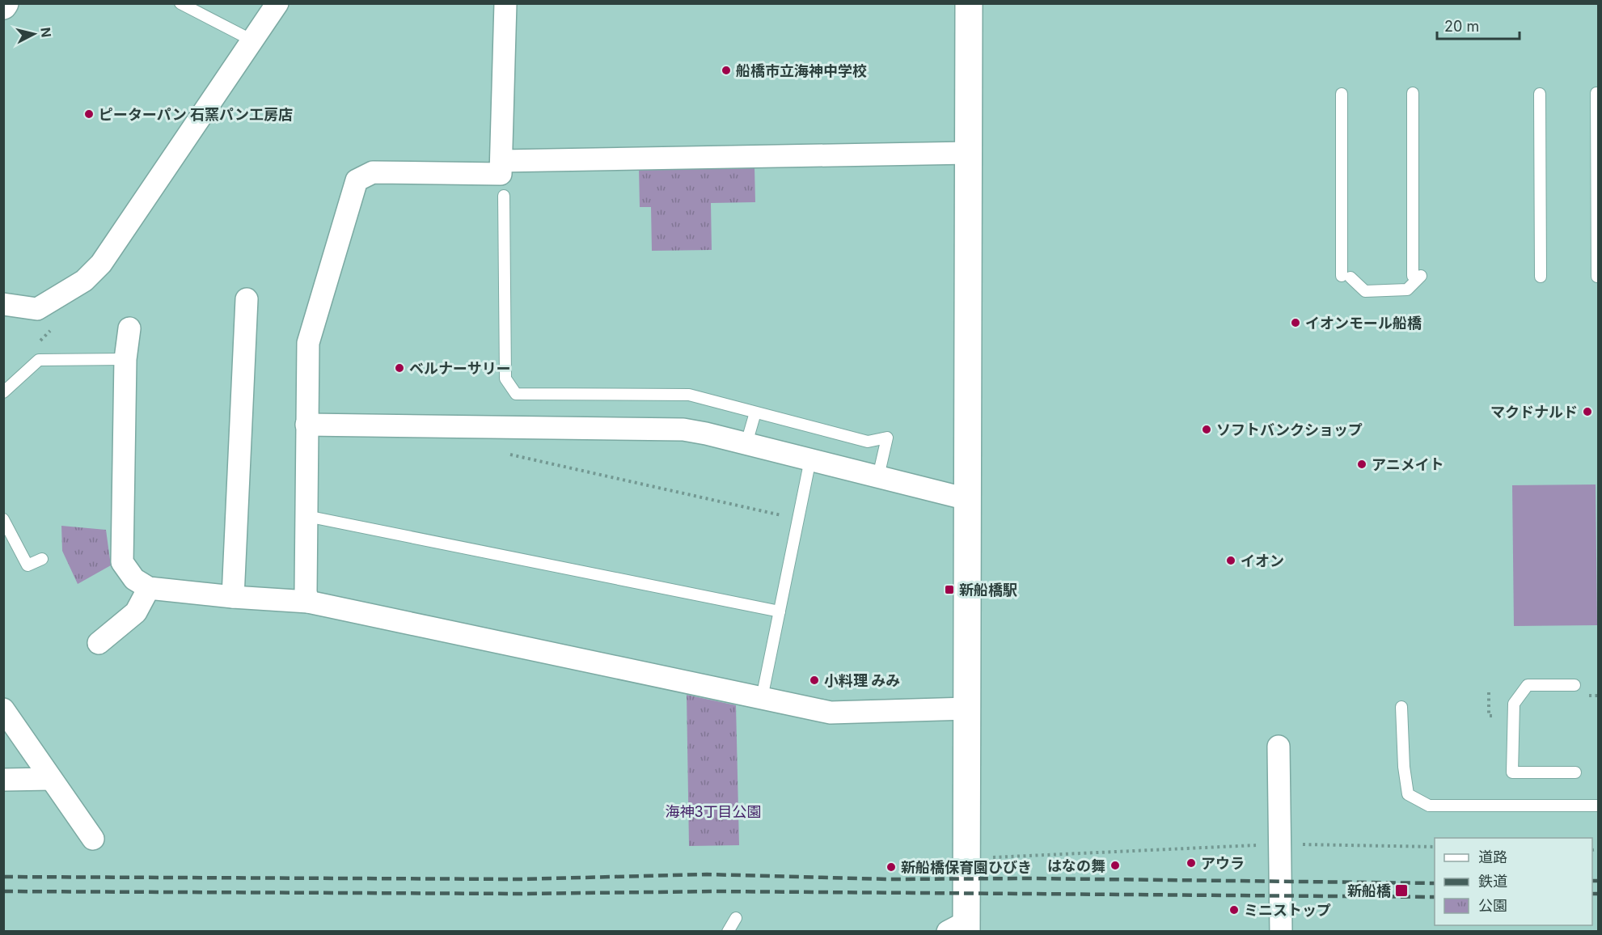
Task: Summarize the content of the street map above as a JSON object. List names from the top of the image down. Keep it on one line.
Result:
{"parks":["海神3丁目公園"],"places":{"other":["船橋市立海神中学校","ピーターパン 石窯パン工房店","イオンモール船橋","ベルナーサリー","マクドナルド","ソフトバンクショップ","アニメイト","イオン","小料理 みみ","アウラ","はなの舞","新船橋保育園ひびき","ミニストップ"],"transit":["新船橋駅","新船橋"]},"legend":["道路","鉄道","公園"],"scale_bar":"20 m","north":"right"}
